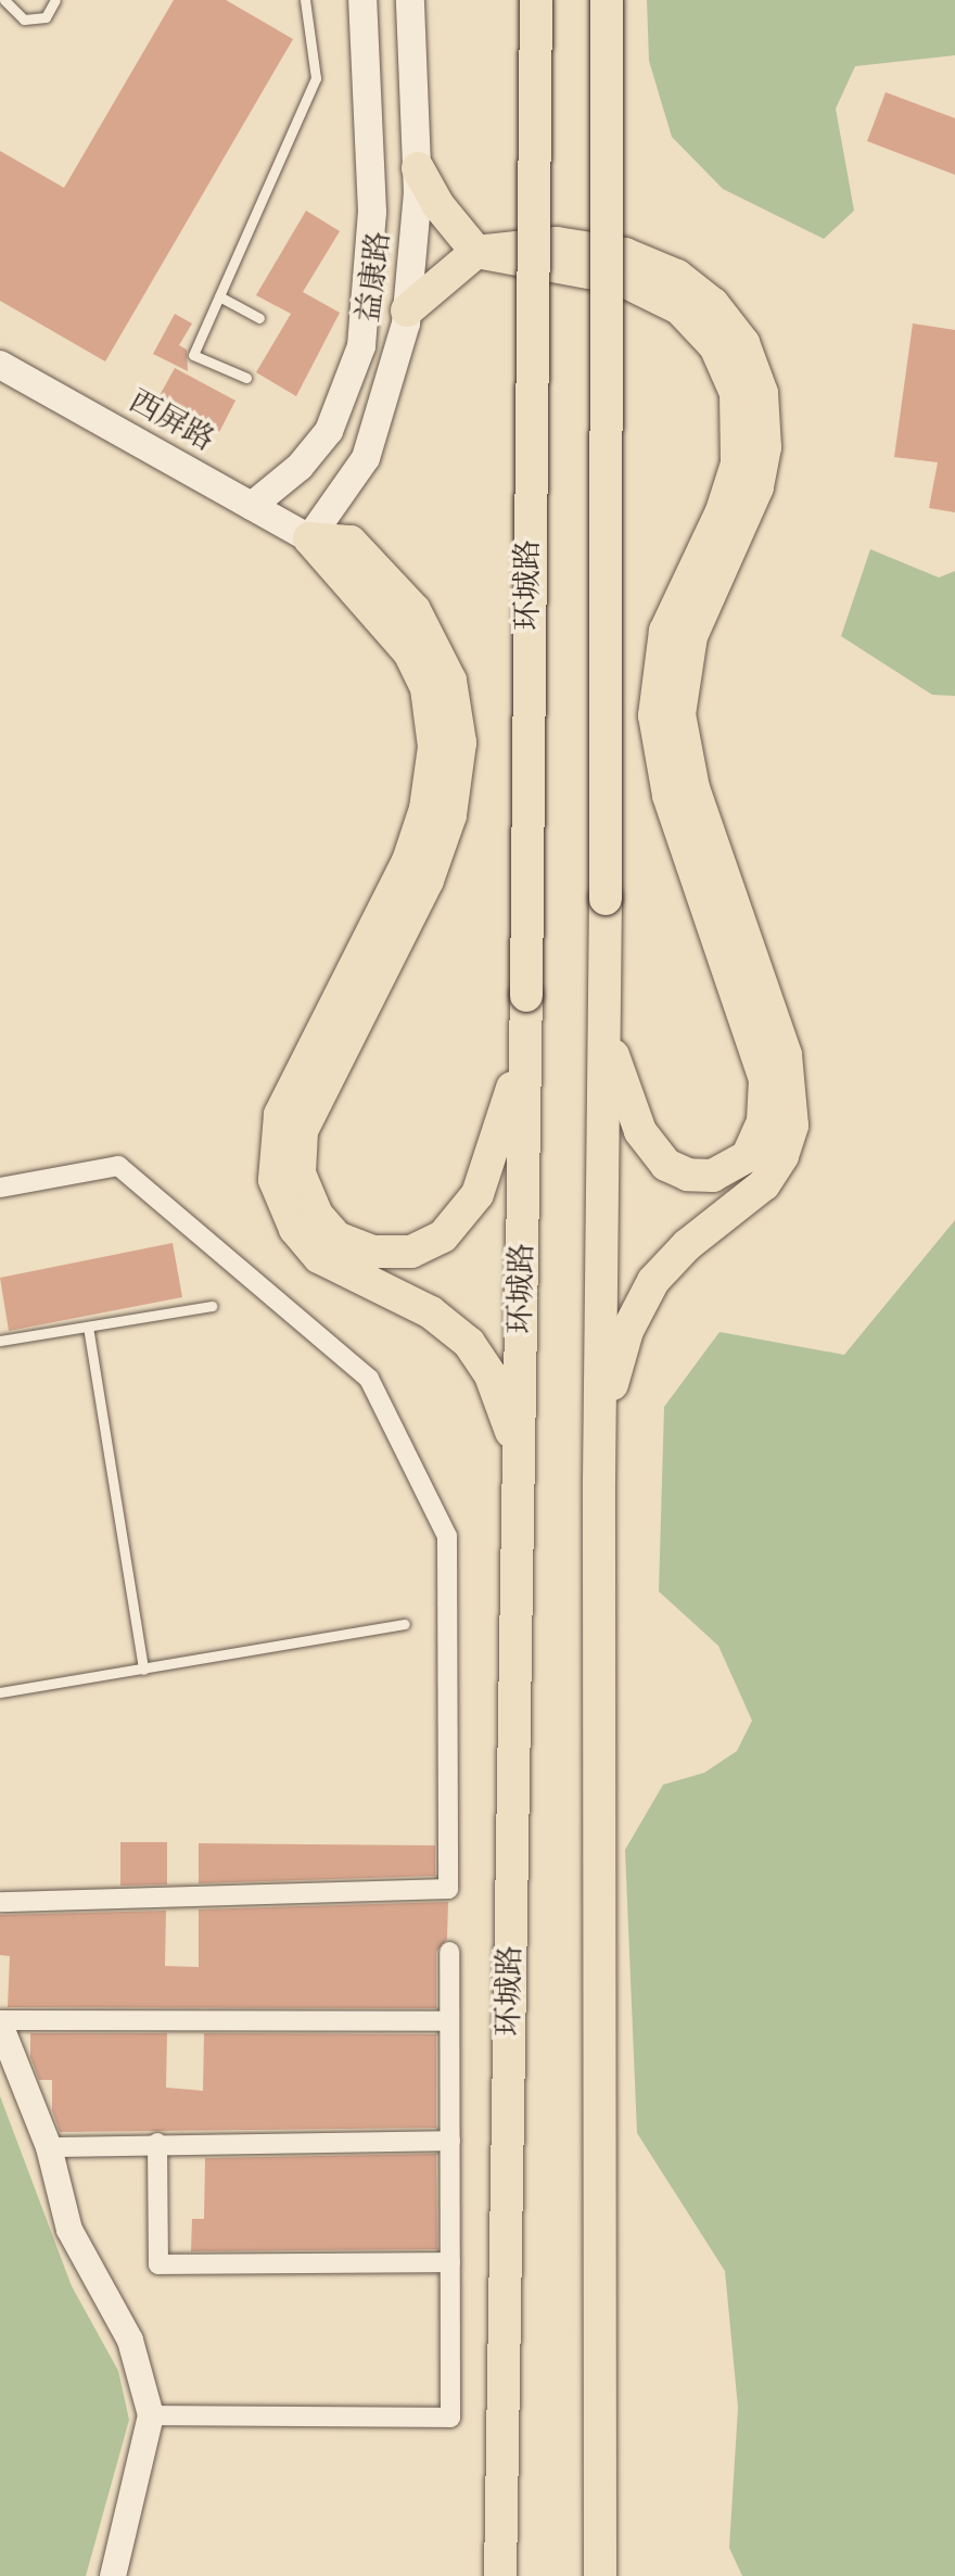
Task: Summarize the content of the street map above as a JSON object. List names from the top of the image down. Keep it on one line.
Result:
{"streets":{"main road":["益康路","西屏路","环城路"]},"crossings":[["益康路","西屏路"]]}
